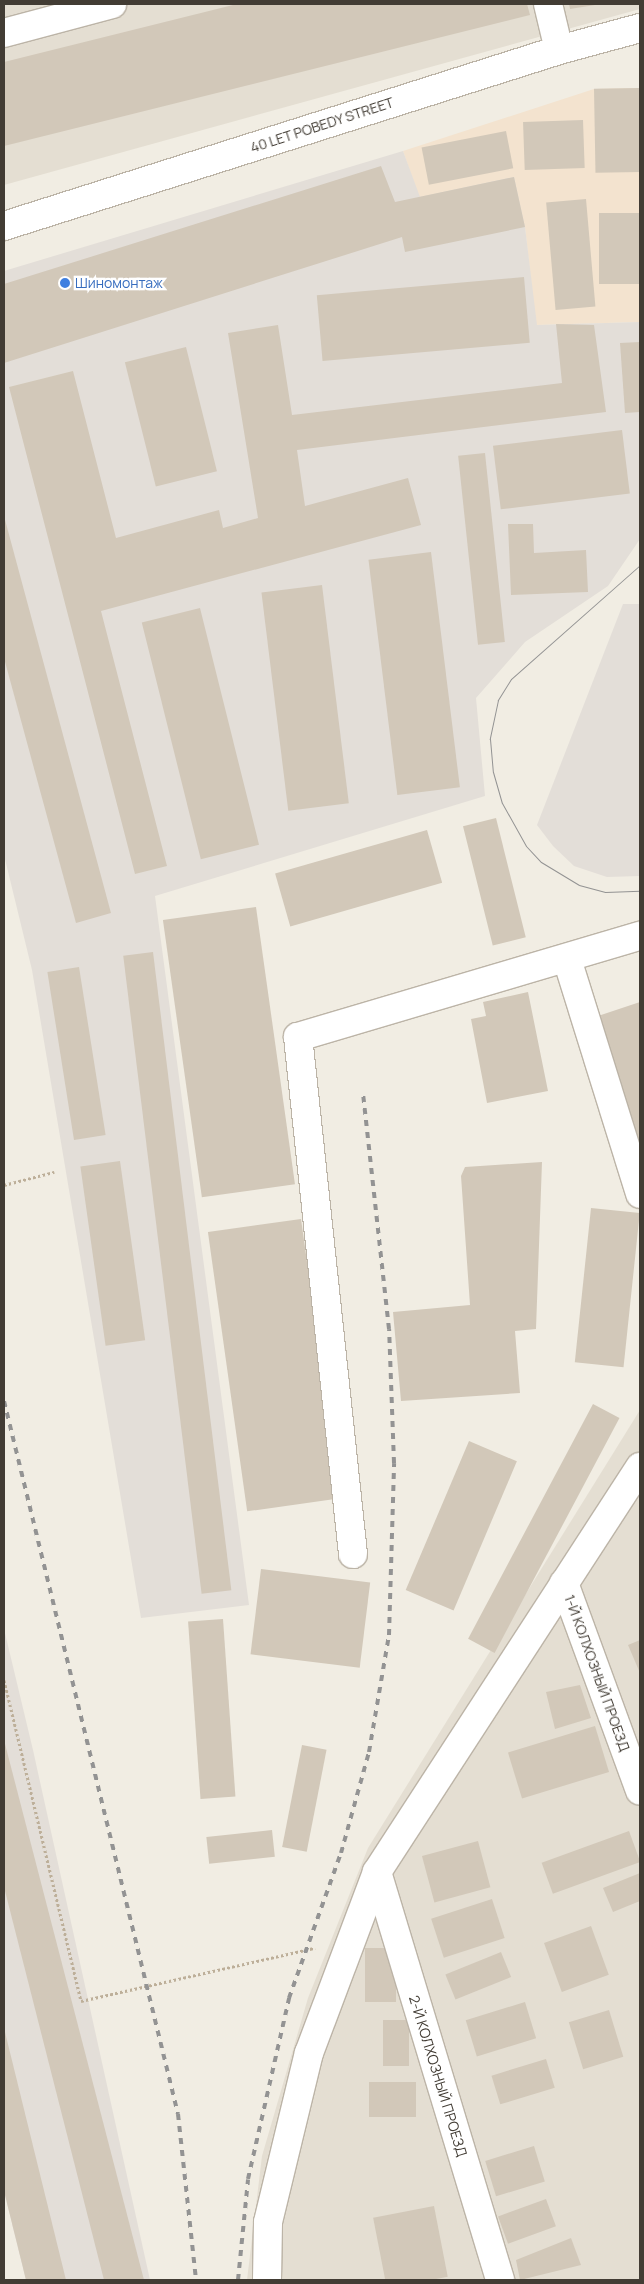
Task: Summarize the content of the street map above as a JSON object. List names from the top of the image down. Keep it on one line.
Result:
{"streets":{"street":["40 LET POBEDY STREET","1-Й КОЛХОЗНЫЙ ПРОЕЗД","2-Й КОЛХОЗНЫЙ ПРОЕЗД"]},"places":["Шиномонтаж"]}
